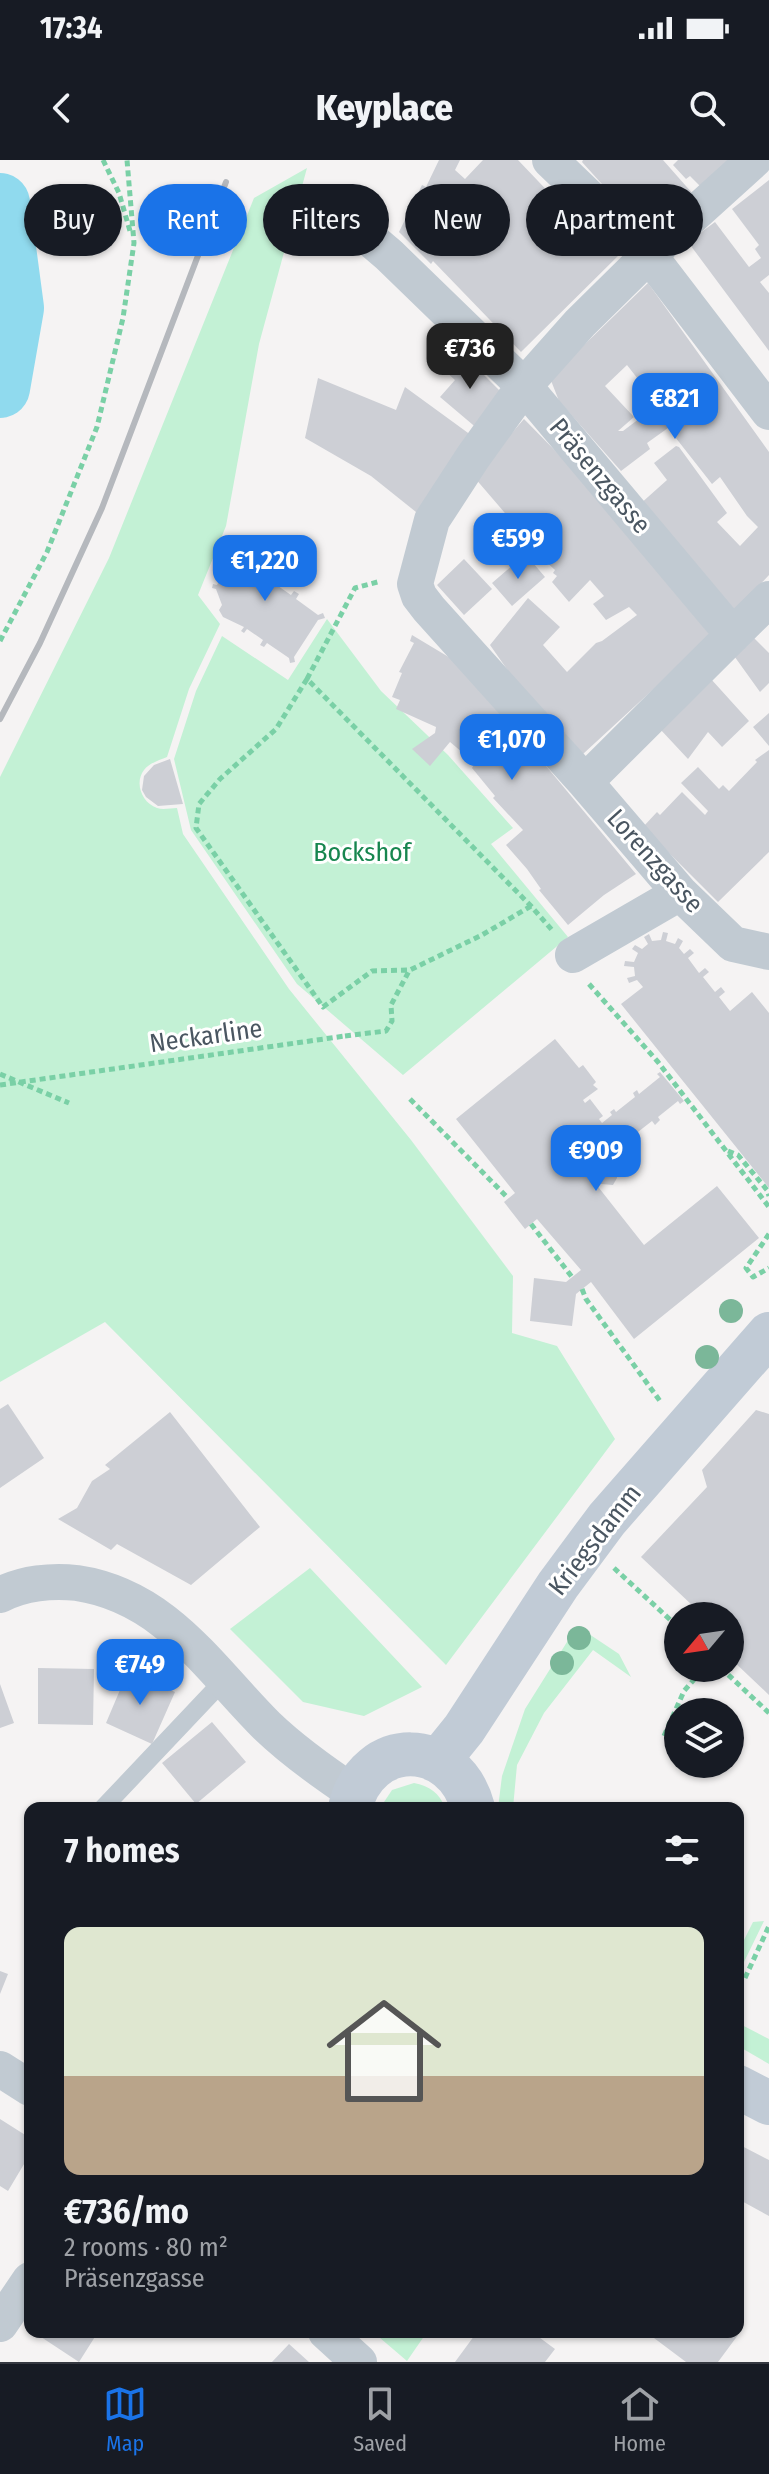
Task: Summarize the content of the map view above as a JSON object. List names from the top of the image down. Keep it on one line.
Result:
{"streets":{"street":["Präsenzgasse","Lorenzgasse","Kriegsdamm"],"path":["Neckarline"]},"parks":["Bockshof"],"north":"bottom left","page":{"status":"17:34","header":"Keyplace","chip":["Buy","Rent","Filters","New","Apartment"],"price":["€736","€821","€599","€1,220","€1,070","€909","€749"],"heading":"7 homes","list":[{"name":"€736/mo","note":"2 rooms · 80 m² · Präsenzgasse"}],"tabs":["Map","Saved","Home"]}}
